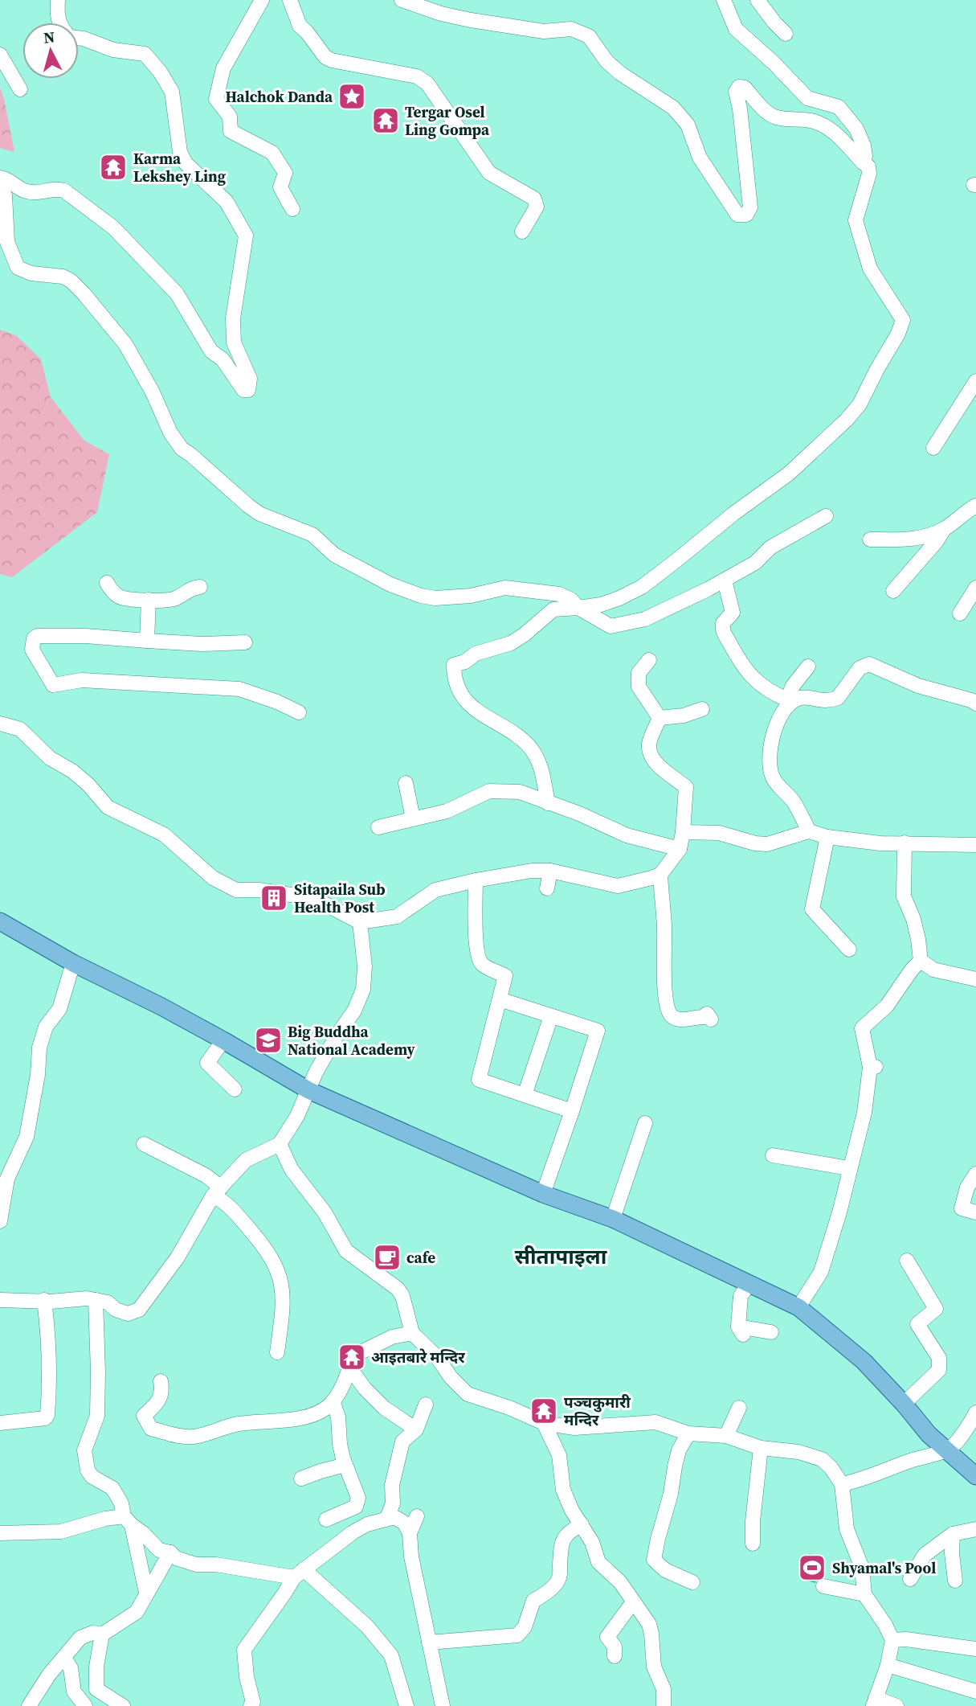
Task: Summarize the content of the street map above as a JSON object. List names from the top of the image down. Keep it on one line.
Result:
{"districts":["सीतापाइला"],"places":{"place":["Halchok Danda"],"temple":["Tergar Osel Ling Gompa","Karma Lekshey Ling","आइतबारे मन्दिर","पञ्चकुमारी मन्दिर"],"building":["Sitapaila Sub Health Post"],"school or university":["Big Buddha National Academy"],"cafe":["cafe"],"sports":["Shyamal's Pool"]},"north":"top"}
